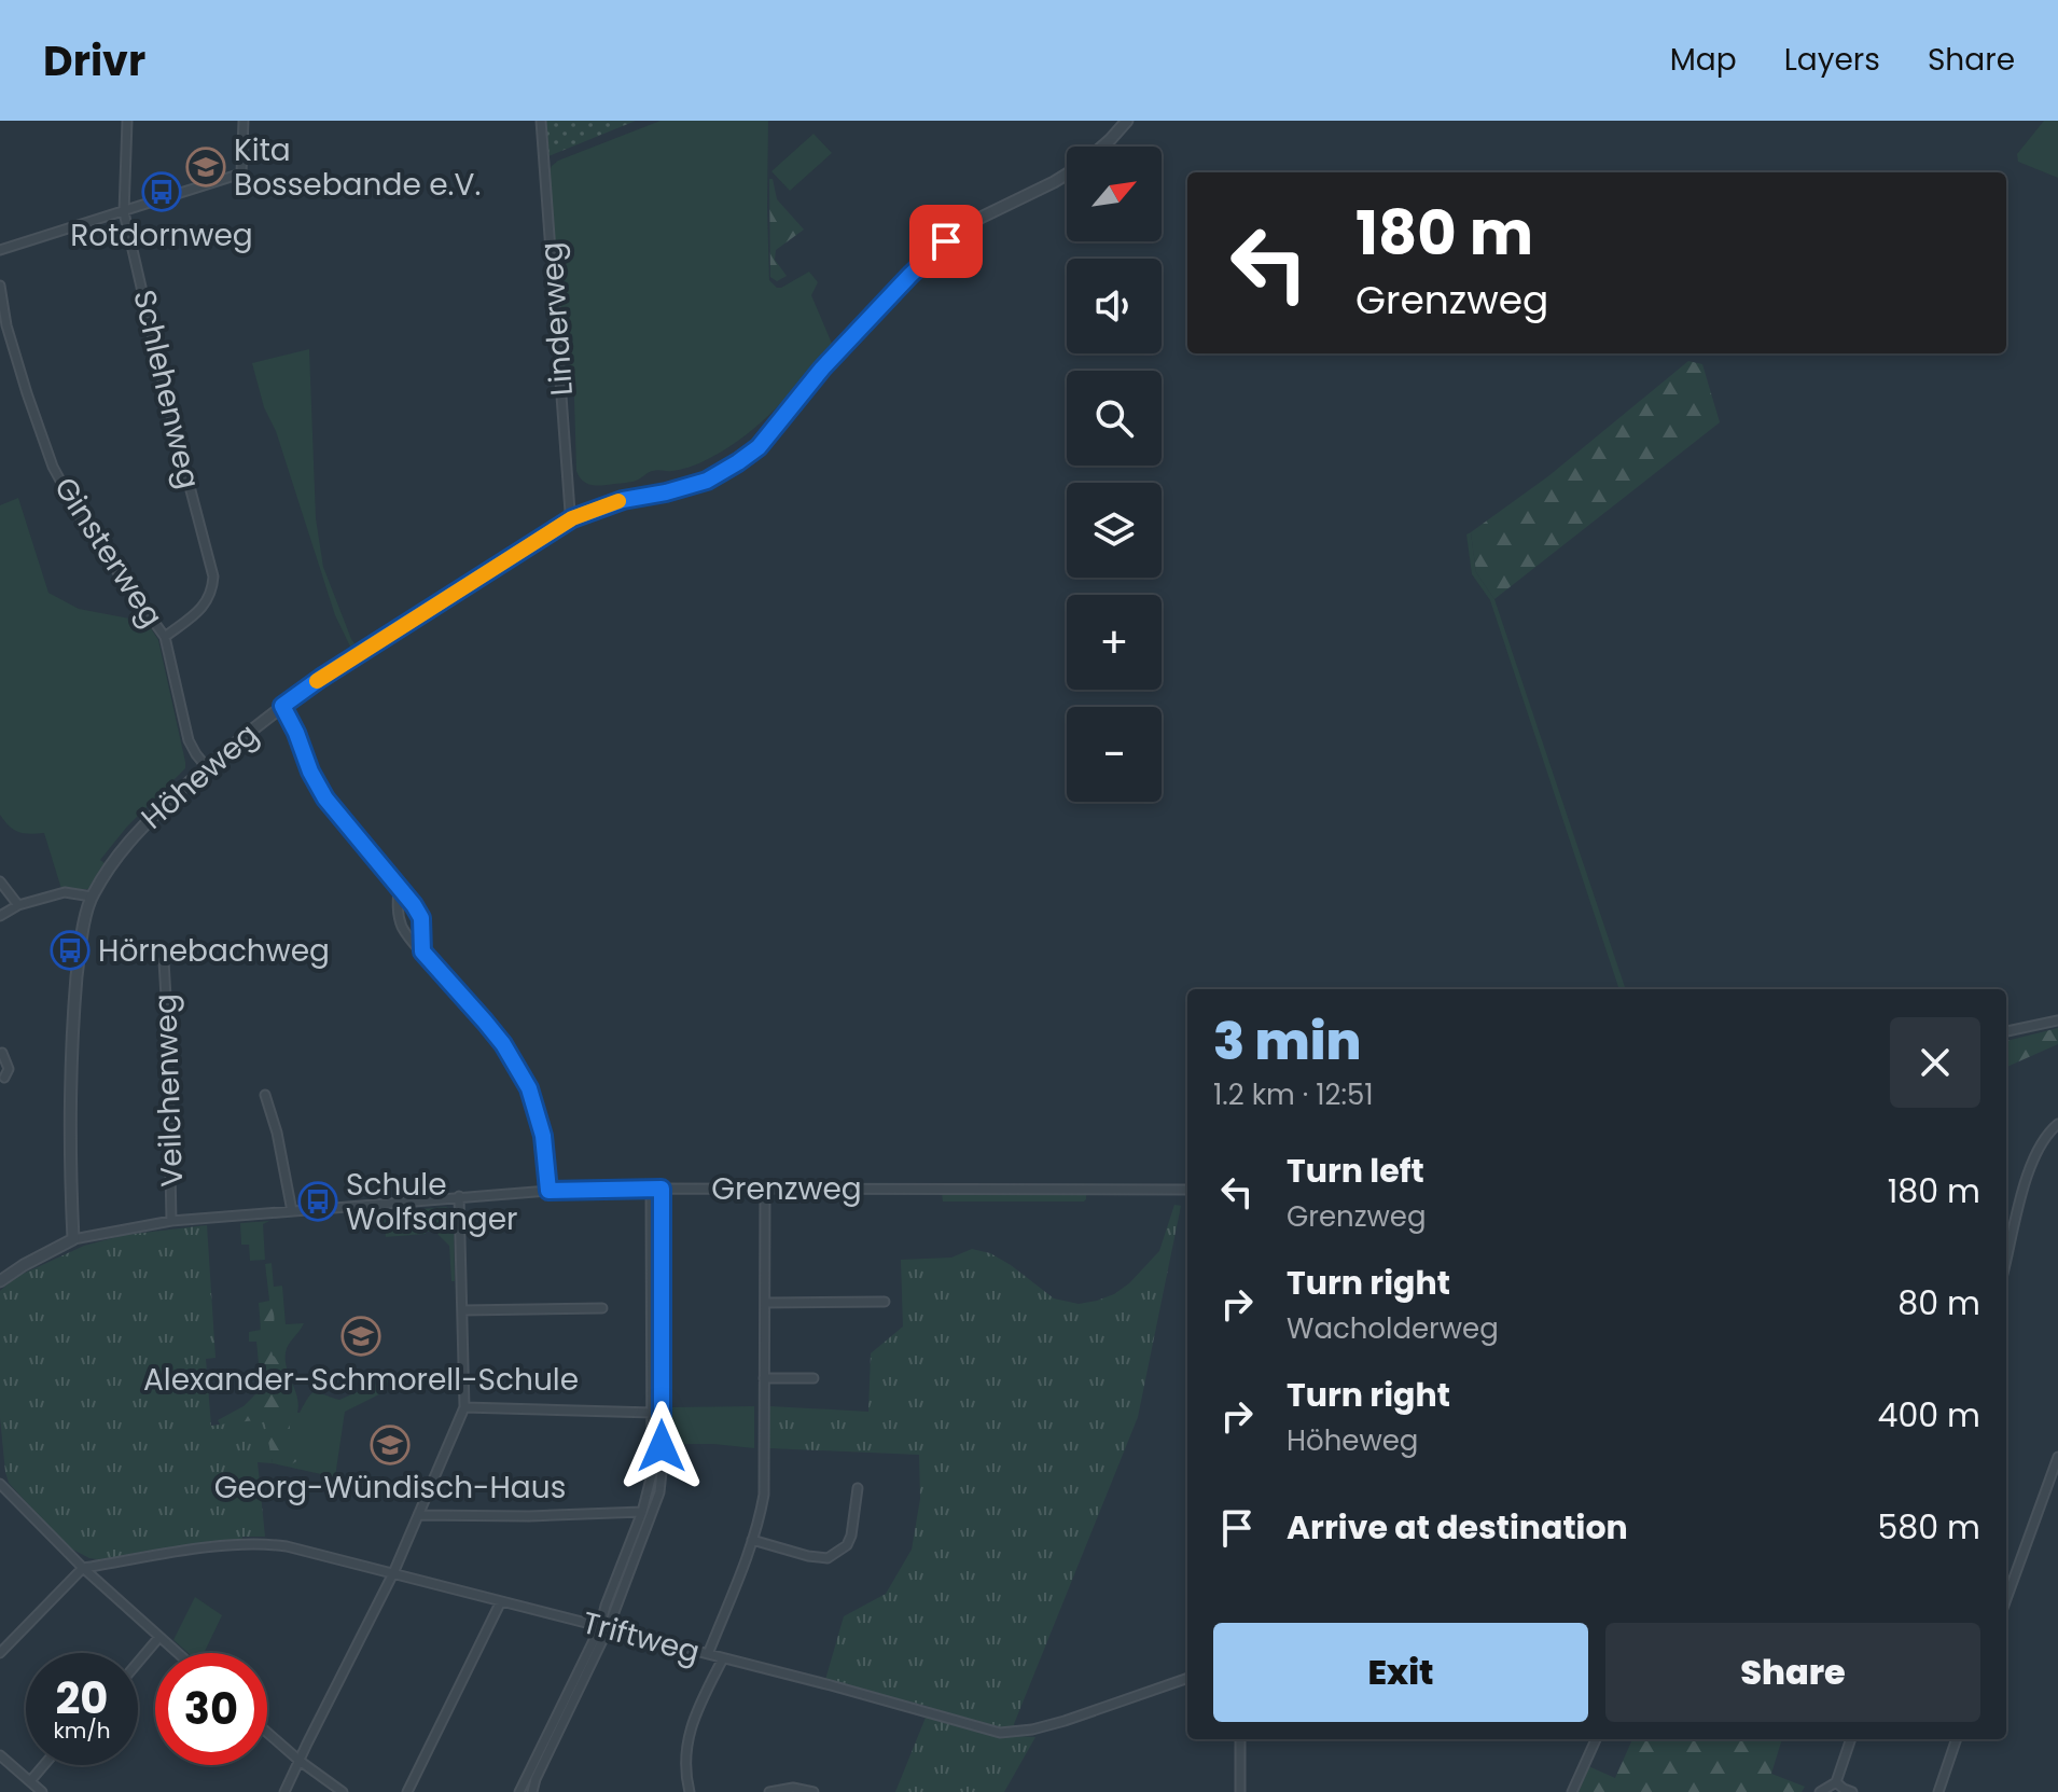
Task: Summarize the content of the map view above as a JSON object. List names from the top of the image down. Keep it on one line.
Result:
{"streets":{"street":["Linderweg","Schlehenweg","Ginsterweg","Höheweg","Veilchenweg","Grenzweg","Triftweg"]},"crossings":[["Linderweg","Höheweg"],["Schlehenweg","Ginsterweg"],["Ginsterweg","Höheweg"],["Höheweg","Grenzweg"],["Veilchenweg","Grenzweg"]],"places":{"school or university":["Kita Bossebande e.V.","Alexander-Schmorell-Schule","Georg-Wündisch-Haus"],"bus stop":["Rotdornweg","Hörnebachweg","Schule Wolfsanger"]},"north":"top right","page":{"header":"Drivr","nav":["Map","Layers","Share"],"map_buttons":["+","−"],"turn":["180 m","Grenzweg"],"heading":["3 min","1.2 km · 12:51"],"list":[{"name":"Turn left","note":"Grenzweg","value":"180 m"},{"name":"Turn right","note":"Wacholderweg","value":"80 m"},{"name":"Turn right","note":"Höheweg","value":"400 m"},{"name":"Arrive at destination","value":"580 m"}],"buttons":["Exit","Share"],"speed":"20 km/h","limit":"30"}}
